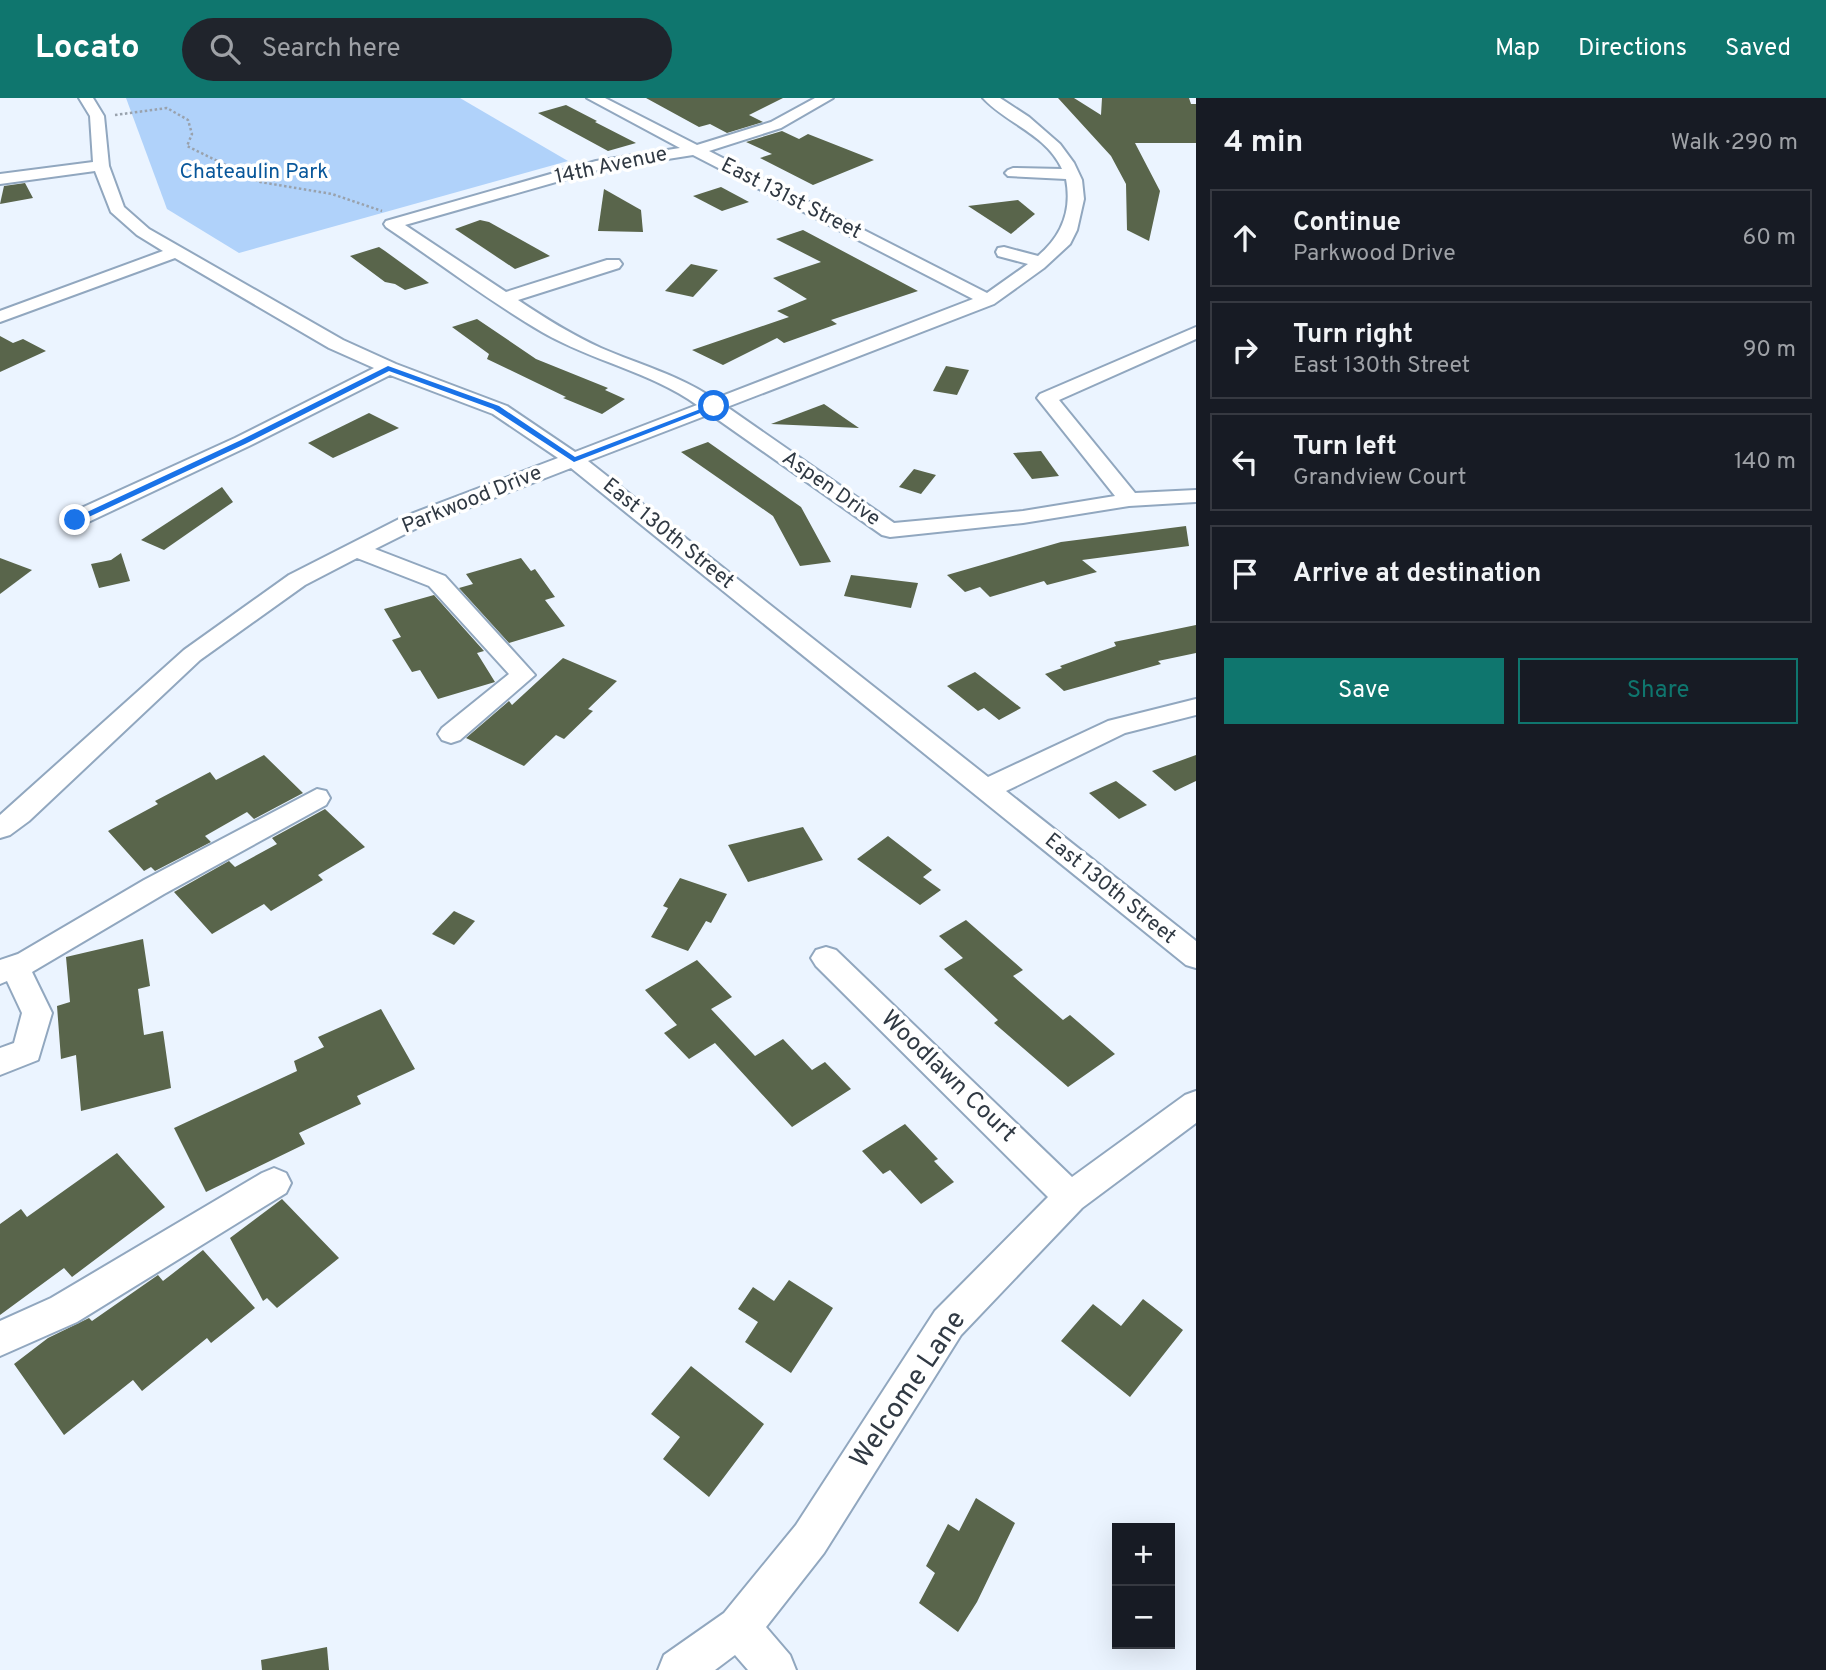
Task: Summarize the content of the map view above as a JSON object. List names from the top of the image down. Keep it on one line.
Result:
{"streets":{"street":["14th Avenue","East 131st Street","Aspen Drive","Parkwood Drive","East 130th Street","Woodlawn Court","Welcome Lane"]},"crossings":[["14th Avenue","East 131st Street"],["14th Avenue","Aspen Drive"],["East 131st Street","Parkwood Drive"],["Aspen Drive","Parkwood Drive"],["Parkwood Drive","East 130th Street"],["Woodlawn Court","Welcome Lane"]],"parks":["Chateaulin Park"],"page":{"header":"Locato","search":"Search here","nav":["Map","Directions","Saved"],"heading":["4 min","Walk · 290 m"],"list":[["Continue","Parkwood Drive","60 m"],["Turn right","East 130th Street","90 m"],["Turn left","Grandview Court","140 m"],"Arrive at destination"],"buttons":["Save","Share"],"map_buttons":["+","−"]}}
